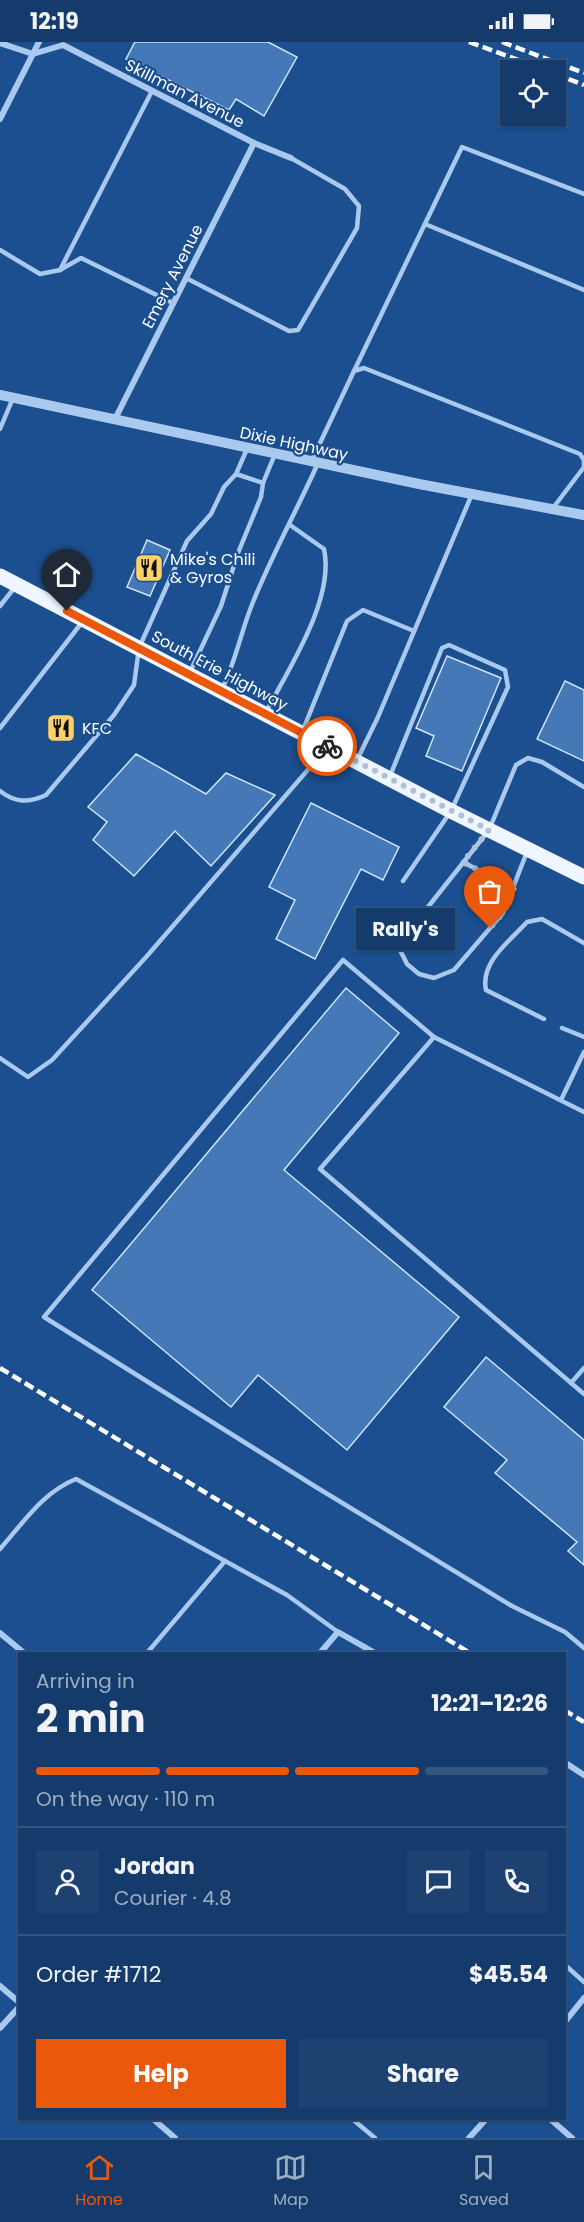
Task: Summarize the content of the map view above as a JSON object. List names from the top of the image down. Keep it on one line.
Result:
{"streets":{"main road":["South Erie Highway"],"street":["Skillman Avenue","Emery Avenue","Dixie Highway"]},"crossings":[["Skillman Avenue","Emery Avenue"],["Emery Avenue","Dixie Highway"]],"places":{"restaurant":["Mike's Chili & Gyros","KFC"],"other":["Rally's"]},"page":{"status":"12:19","bubble":"Rally's","heading":["2 min","Arriving in","12:21–12:26"],"panel":["Jordan","Courier · 4.8","Order #1712","$45.54"],"bar":"On the way · 110 m","buttons":["Help","Share"],"tabs":["Home","Map","Saved"]}}
